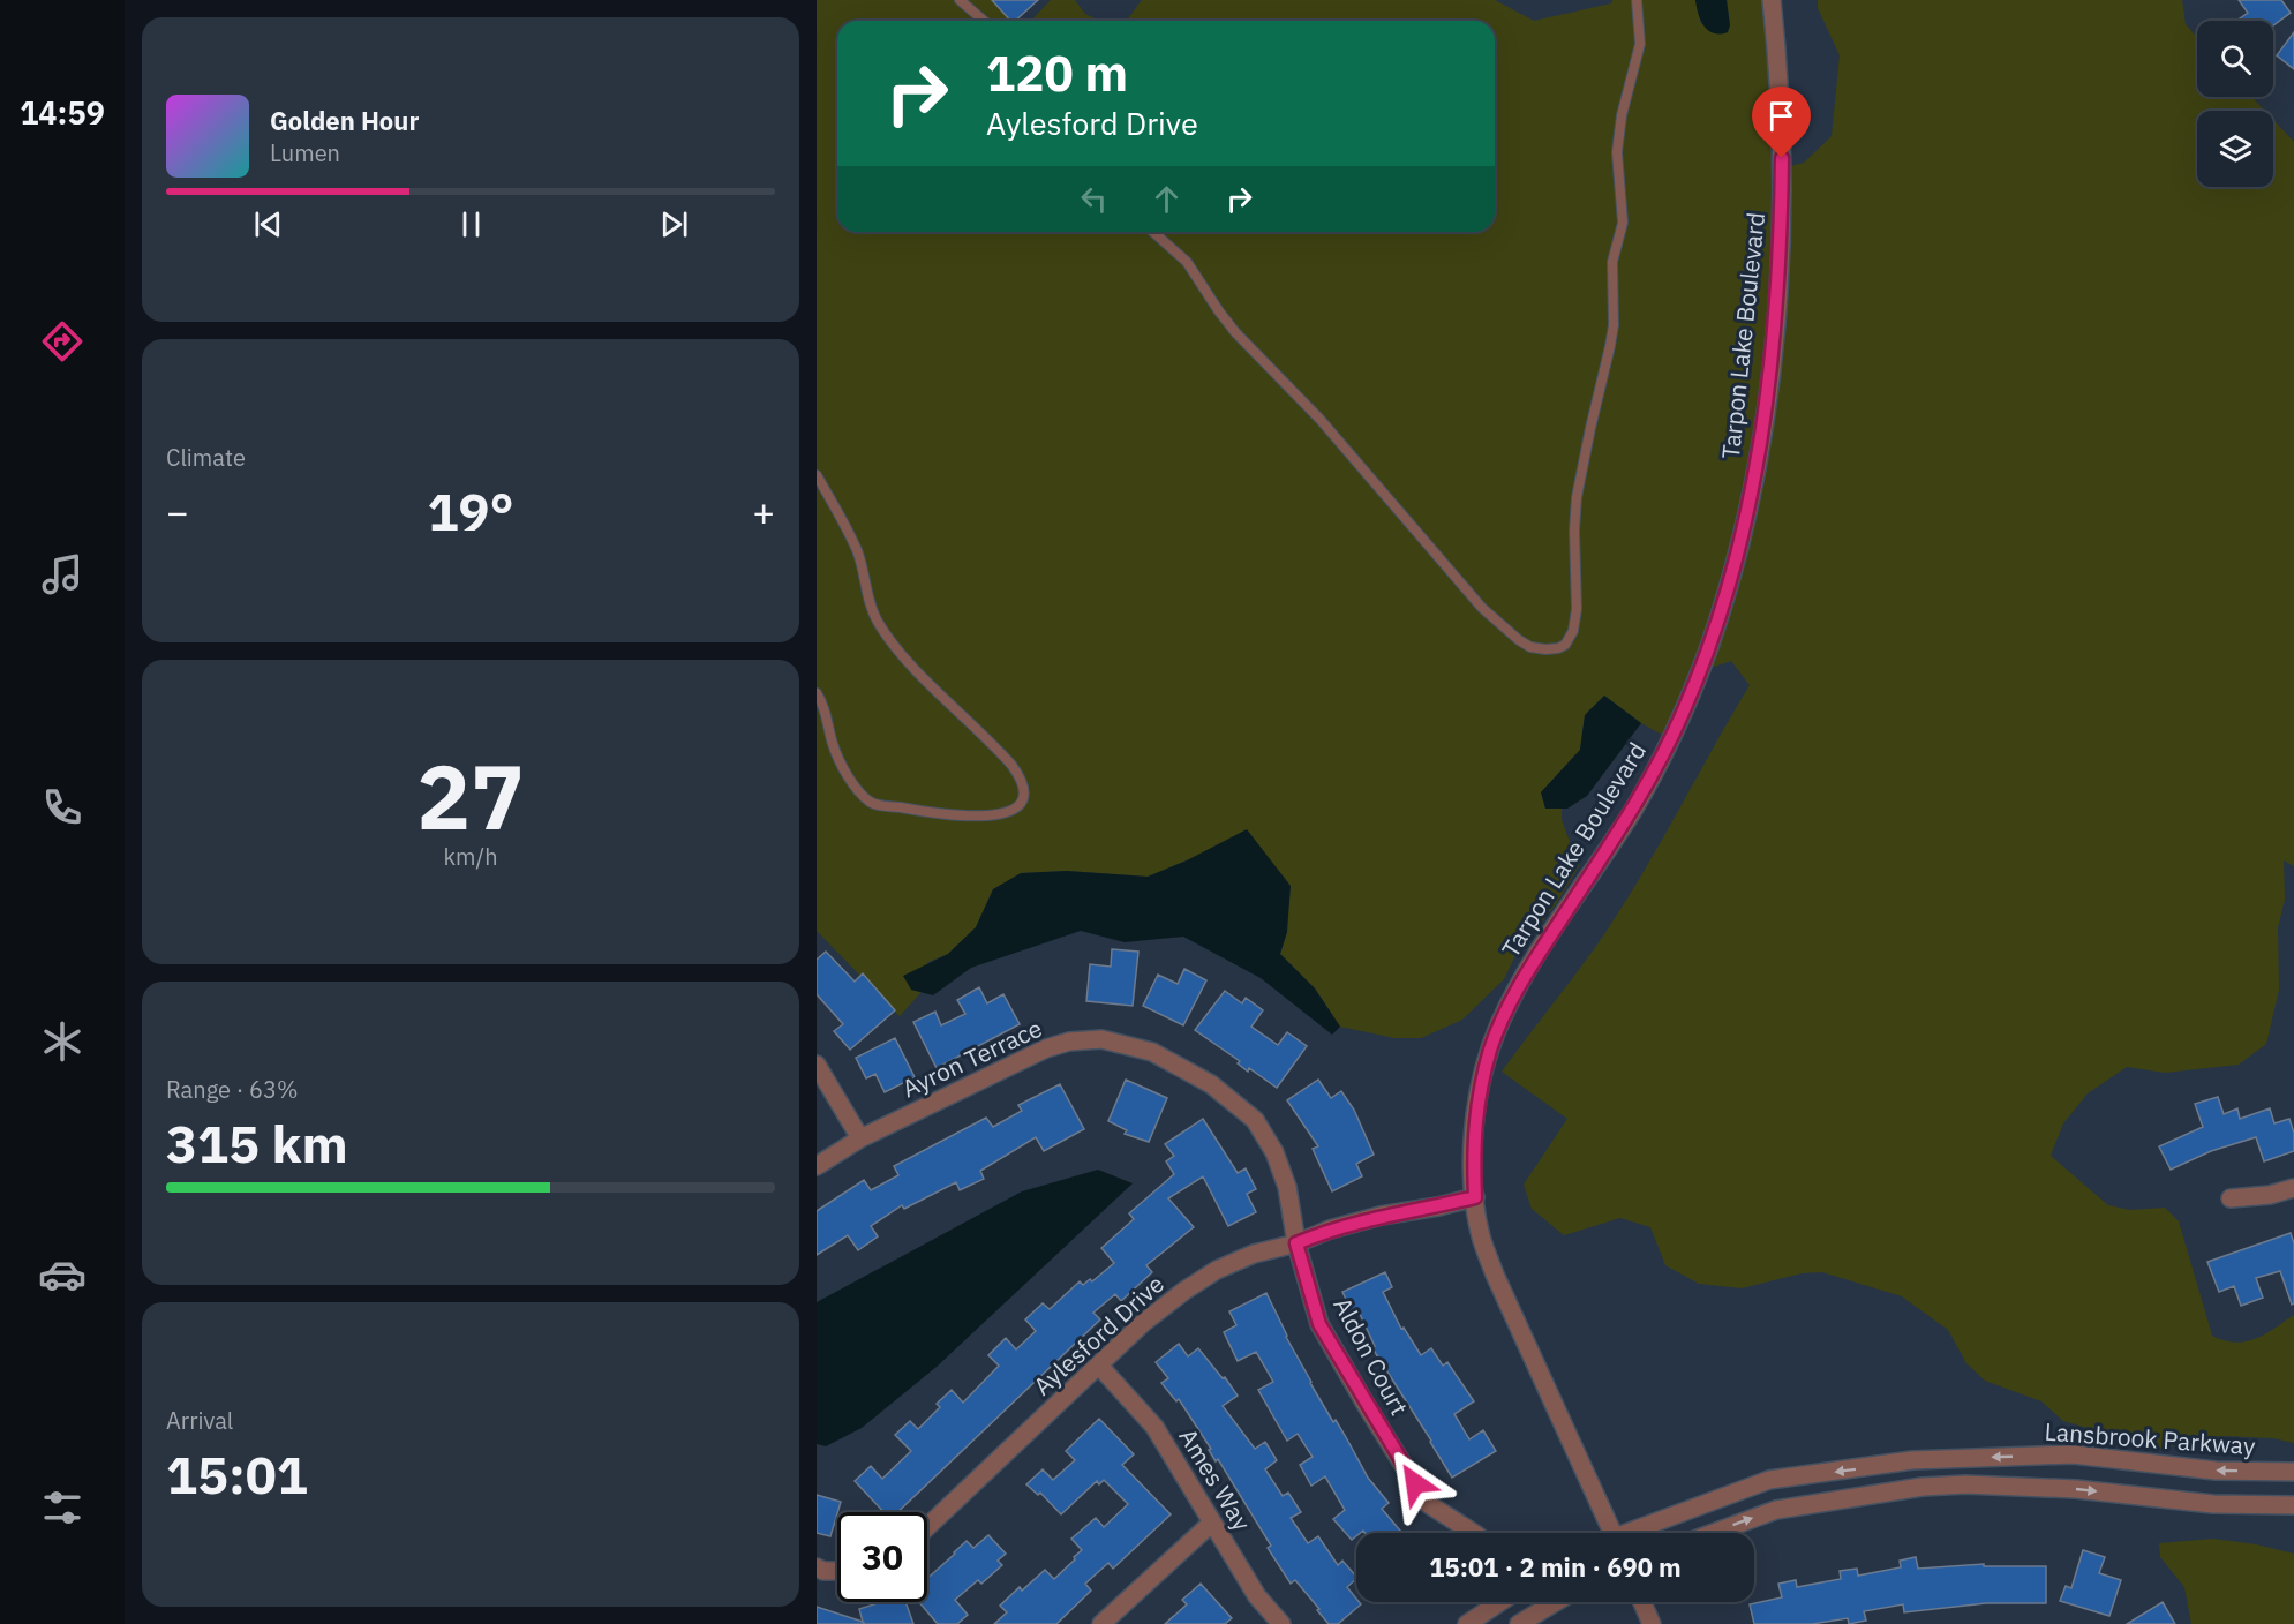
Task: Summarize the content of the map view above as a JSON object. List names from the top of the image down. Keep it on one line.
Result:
{"streets":{"street":["Tarpon Lake Boulevard","Ayron Terrace","Aylesford Drive","Aldon Court","Lansbrook Parkway","Ames Way"]},"crossings":[["Tarpon Lake Boulevard","Aylesford Drive"],["Ayron Terrace","Aylesford Drive"],["Ayron Terrace","Aldon Court"],["Aylesford Drive","Aldon Court"],["Aylesford Drive","Ames Way"]],"page":{"tabs":"14:59","turn":["120 m","Aylesford Drive"],"song":["Golden Hour","Lumen"],"tile":["Climate",["27","km/h"],["Range · 63%","315 km"],["Arrival","15:01"]],"heat":["−","19°","+"],"limit":"30","trip":"15:01 · 2 min · 690 m"}}
